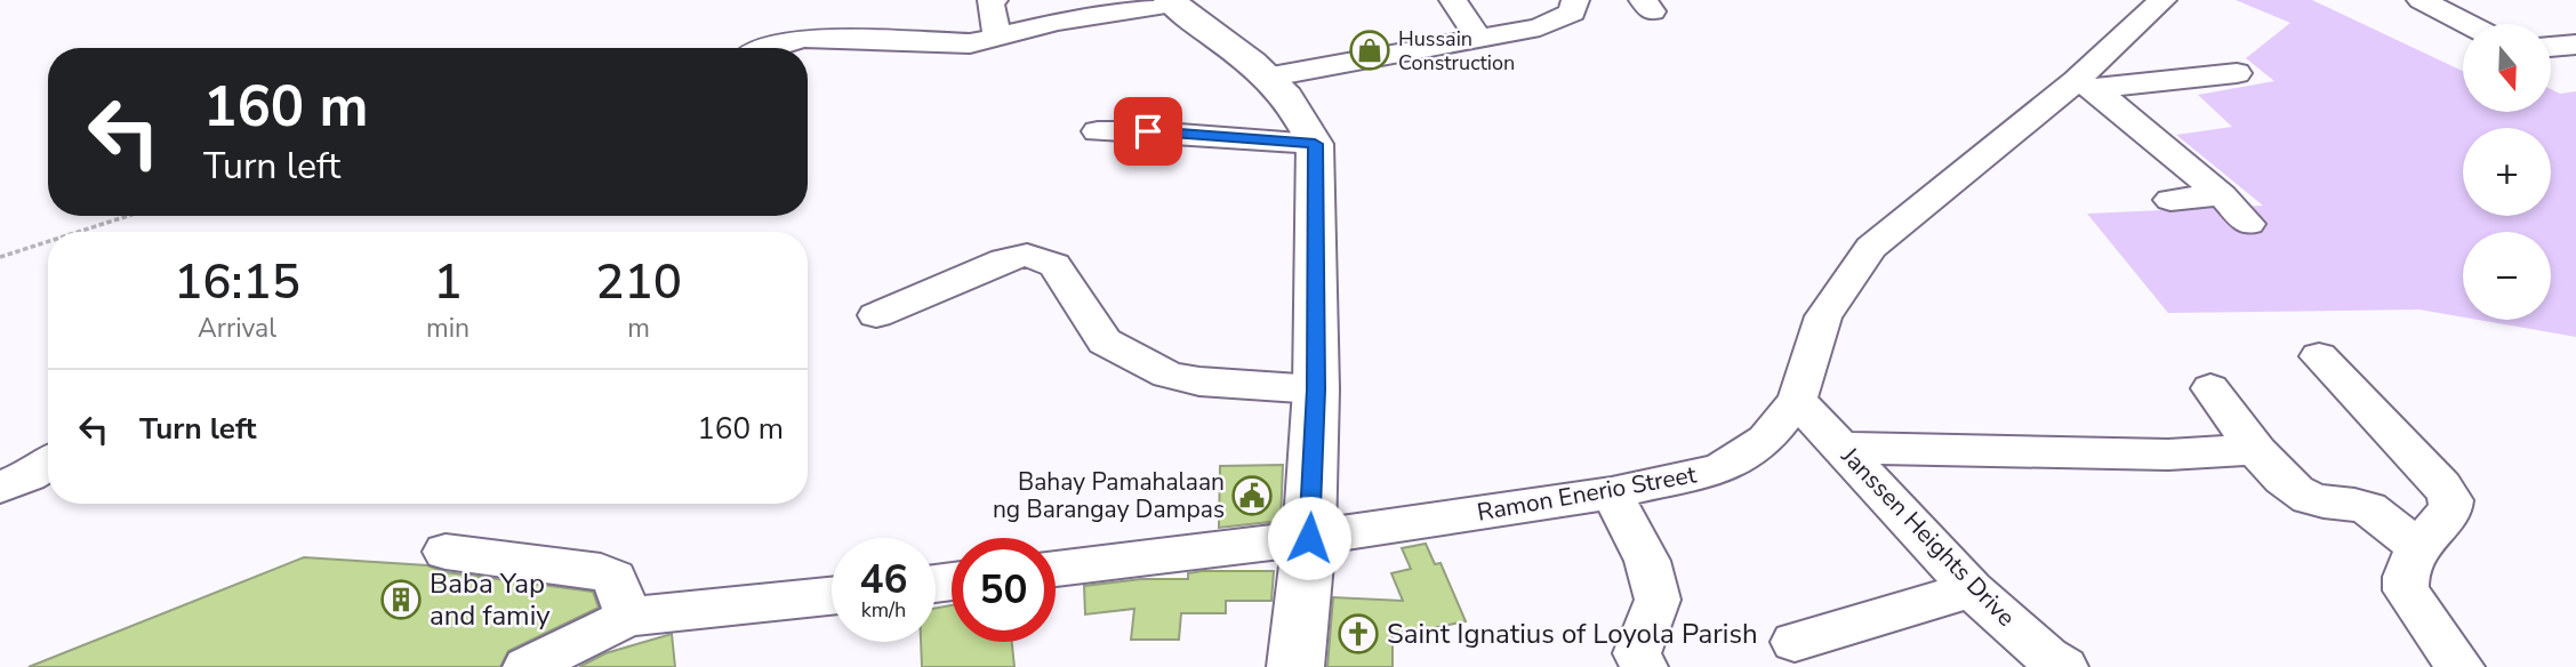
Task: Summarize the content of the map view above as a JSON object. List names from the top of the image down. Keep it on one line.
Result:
{"streets":{"street":["Ramon Enerio Street","Janssen Heights Drive"]},"crossings":[["Ramon Enerio Street","Janssen Heights Drive"]],"places":{"shop":["Hussain Construction"],"public building":["Bahay Pamahalaan ng Barangay Dampas"],"building":["Baba Yap and famiy"],"church":["Saint Ignatius of Loyola Parish"]},"north":"bottom","page":{"map_buttons":["+","−"],"turn":["160 m","Turn left"],"eta":["16:15","Arrival","1","min","210","m"],"list":[{"name":"Turn left","value":"160 m"}],"speed":"46 km/h","limit":"50"}}
